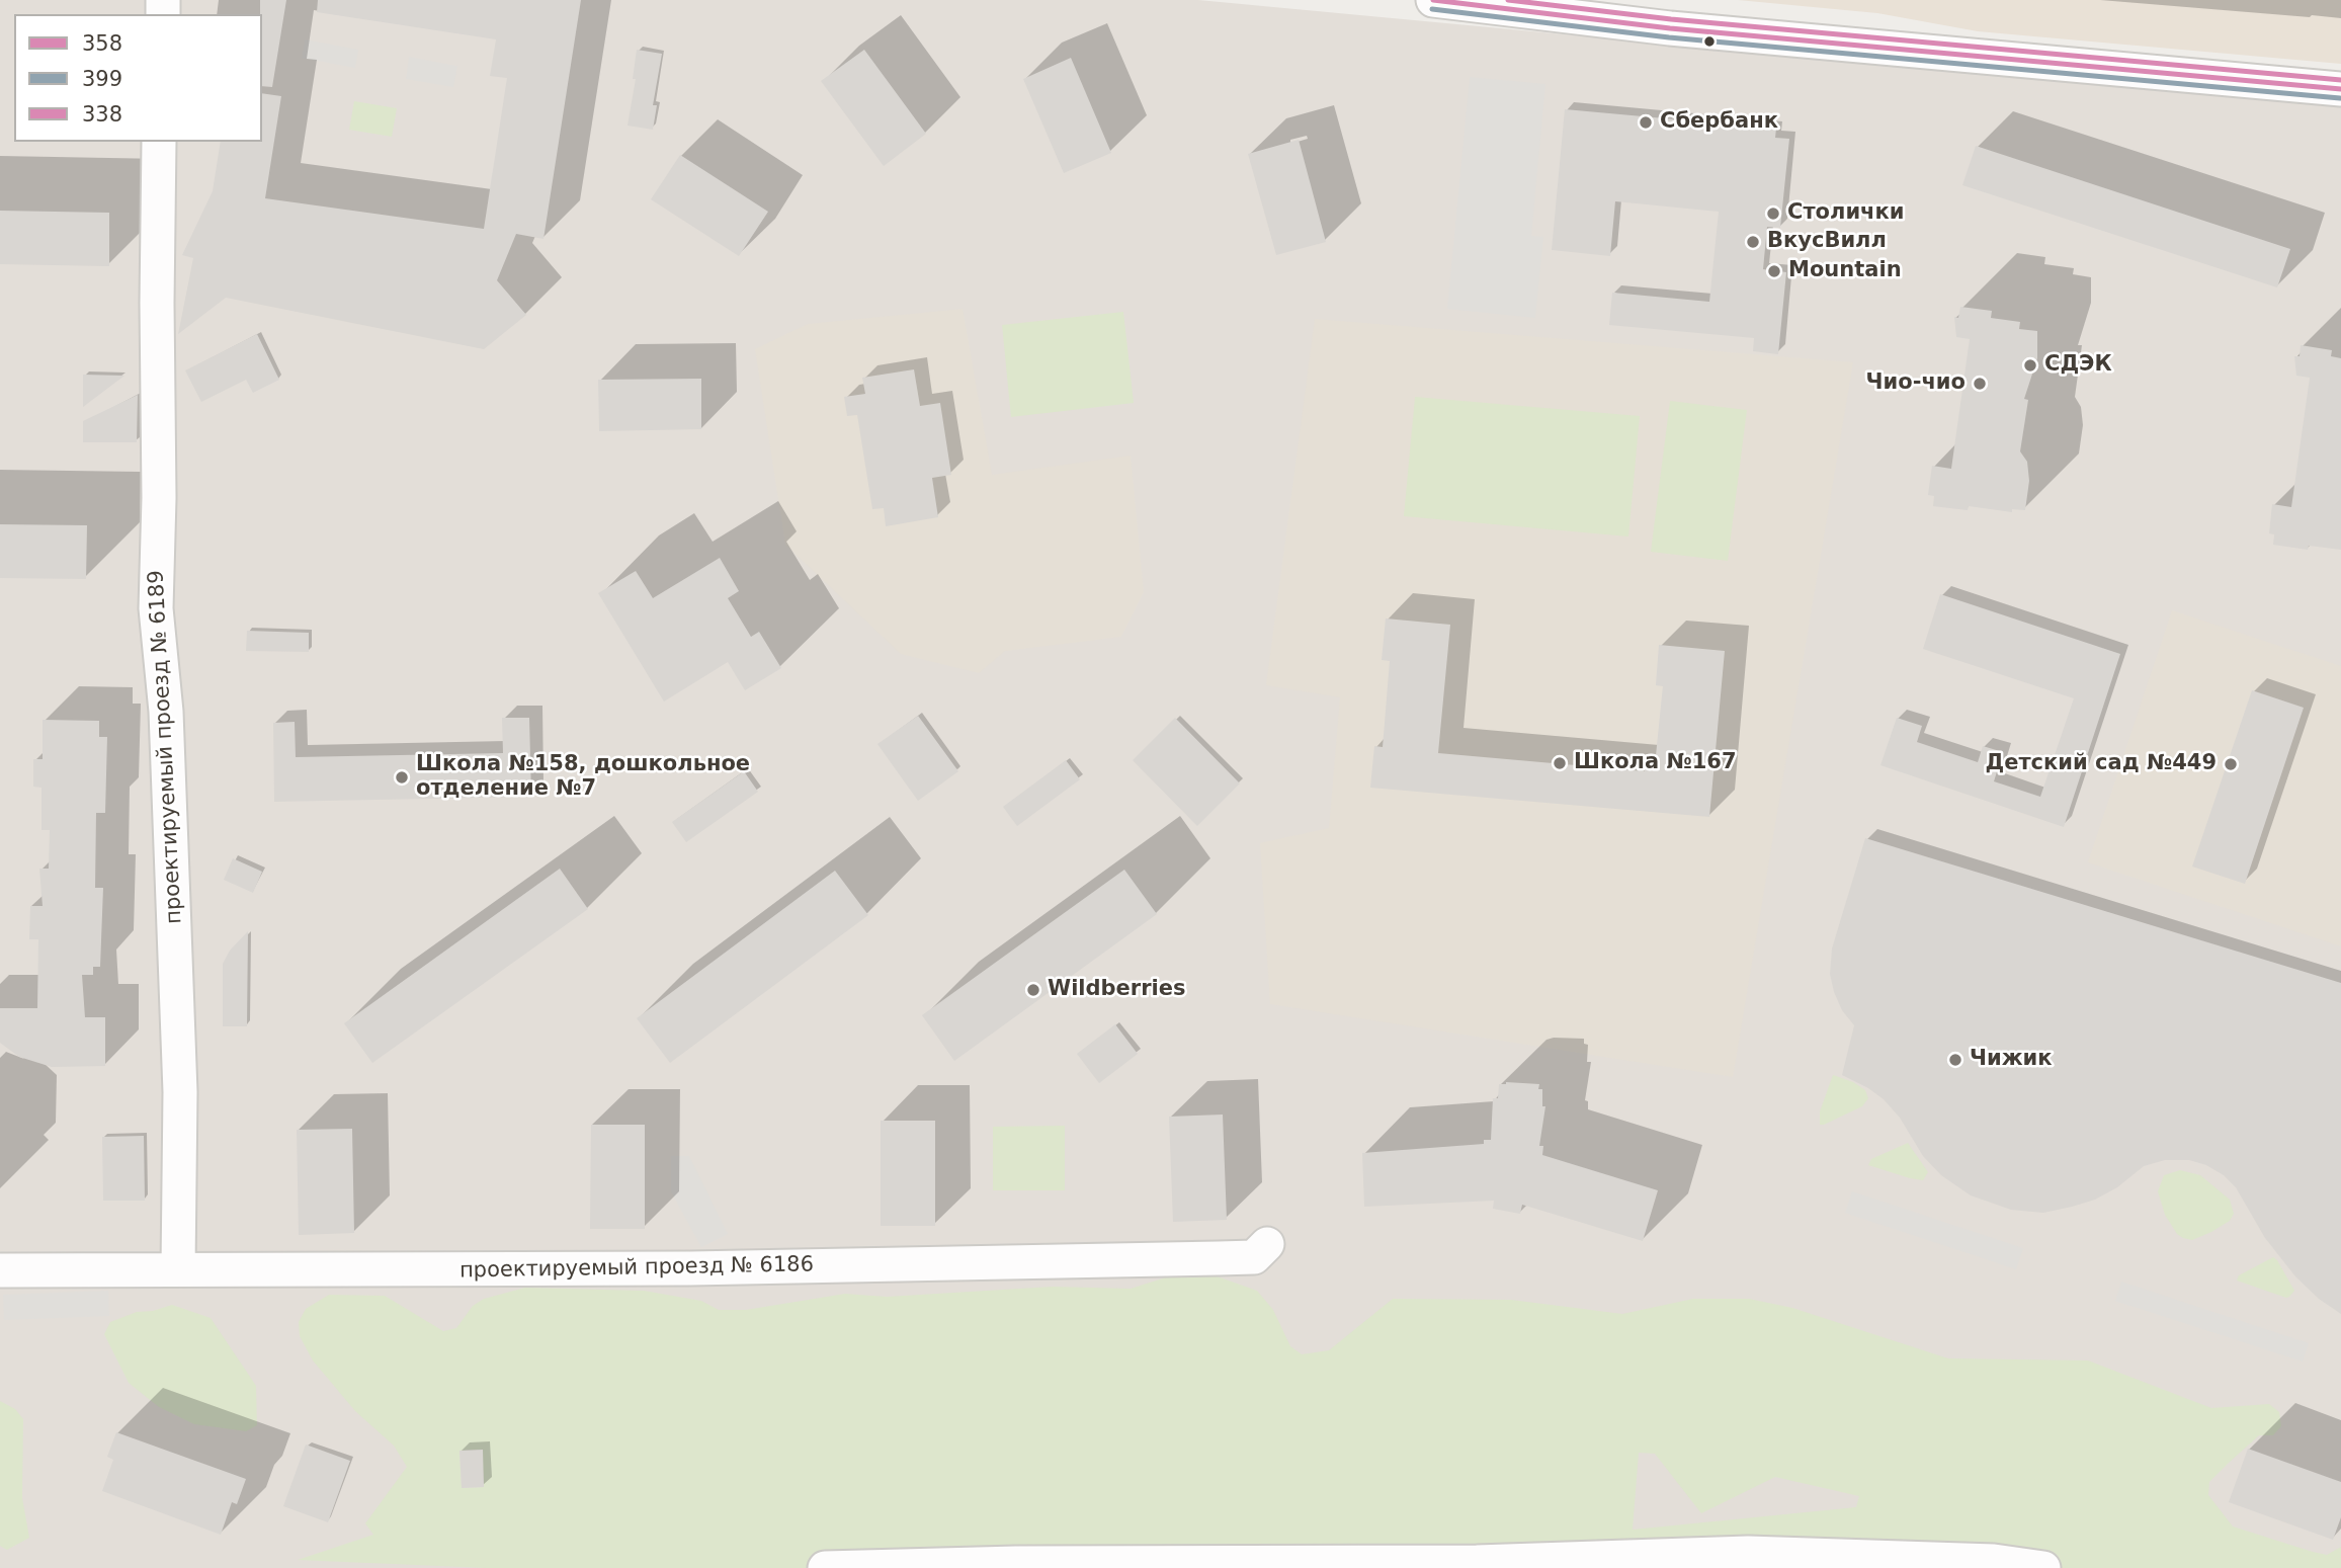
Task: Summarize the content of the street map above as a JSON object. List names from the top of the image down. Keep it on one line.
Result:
{"streets":{"street":["проектируемый проезд № 6189","проектируемый проезд № 6186"]},"crossings":[["проектируемый проезд № 6189","проектируемый проезд № 6186"]],"places":["Сбербанк","Столички","ВкусВилл","Mountain","СДЭК","Чио-чио","Школа №167","Детский сад №449","Школа №158, дошкольное отделение №7","Wildberries","Чижик"],"lines":["transit line 358","transit line 338","transit line 399"],"legend":["358","399","338"]}
